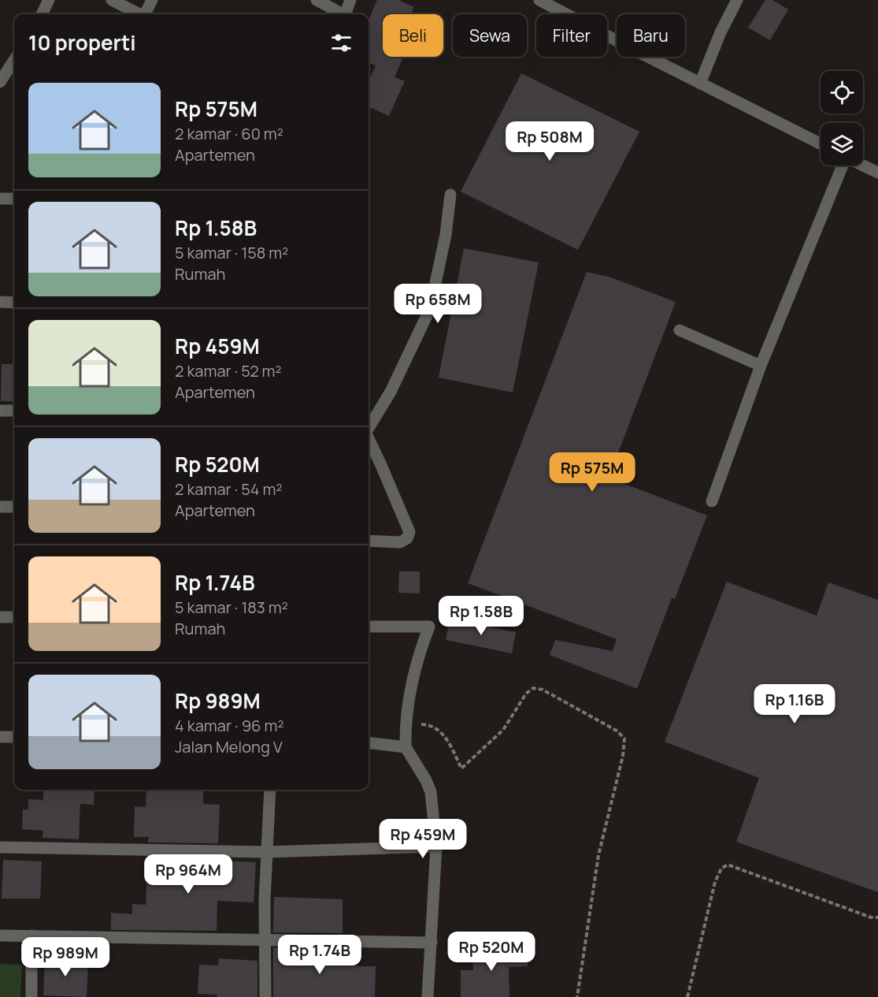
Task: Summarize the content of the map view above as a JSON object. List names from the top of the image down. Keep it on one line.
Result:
{"page":{"chip":["Beli","Sewa","Filter","Baru"],"heading":"10 properti","list":[{"name":"Rp 575M","note":"2 kamar · 60 m² · Apartemen"},{"name":"Rp 1.58B","note":"5 kamar · 158 m² · Rumah"},{"name":"Rp 459M","note":"2 kamar · 52 m² · Apartemen"},{"name":"Rp 520M","note":"2 kamar · 54 m² · Apartemen"},{"name":"Rp 1.74B","note":"5 kamar · 183 m² · Rumah"},{"name":"Rp 989M","note":"4 kamar · 96 m² · Jalan Melong V"}],"price":["Rp 508M","Rp 658M","Rp 575M","Rp 1.58B","Rp 1.16B","Rp 459M","Rp 964M","Rp 520M","Rp 1.74B","Rp 989M"]}}
